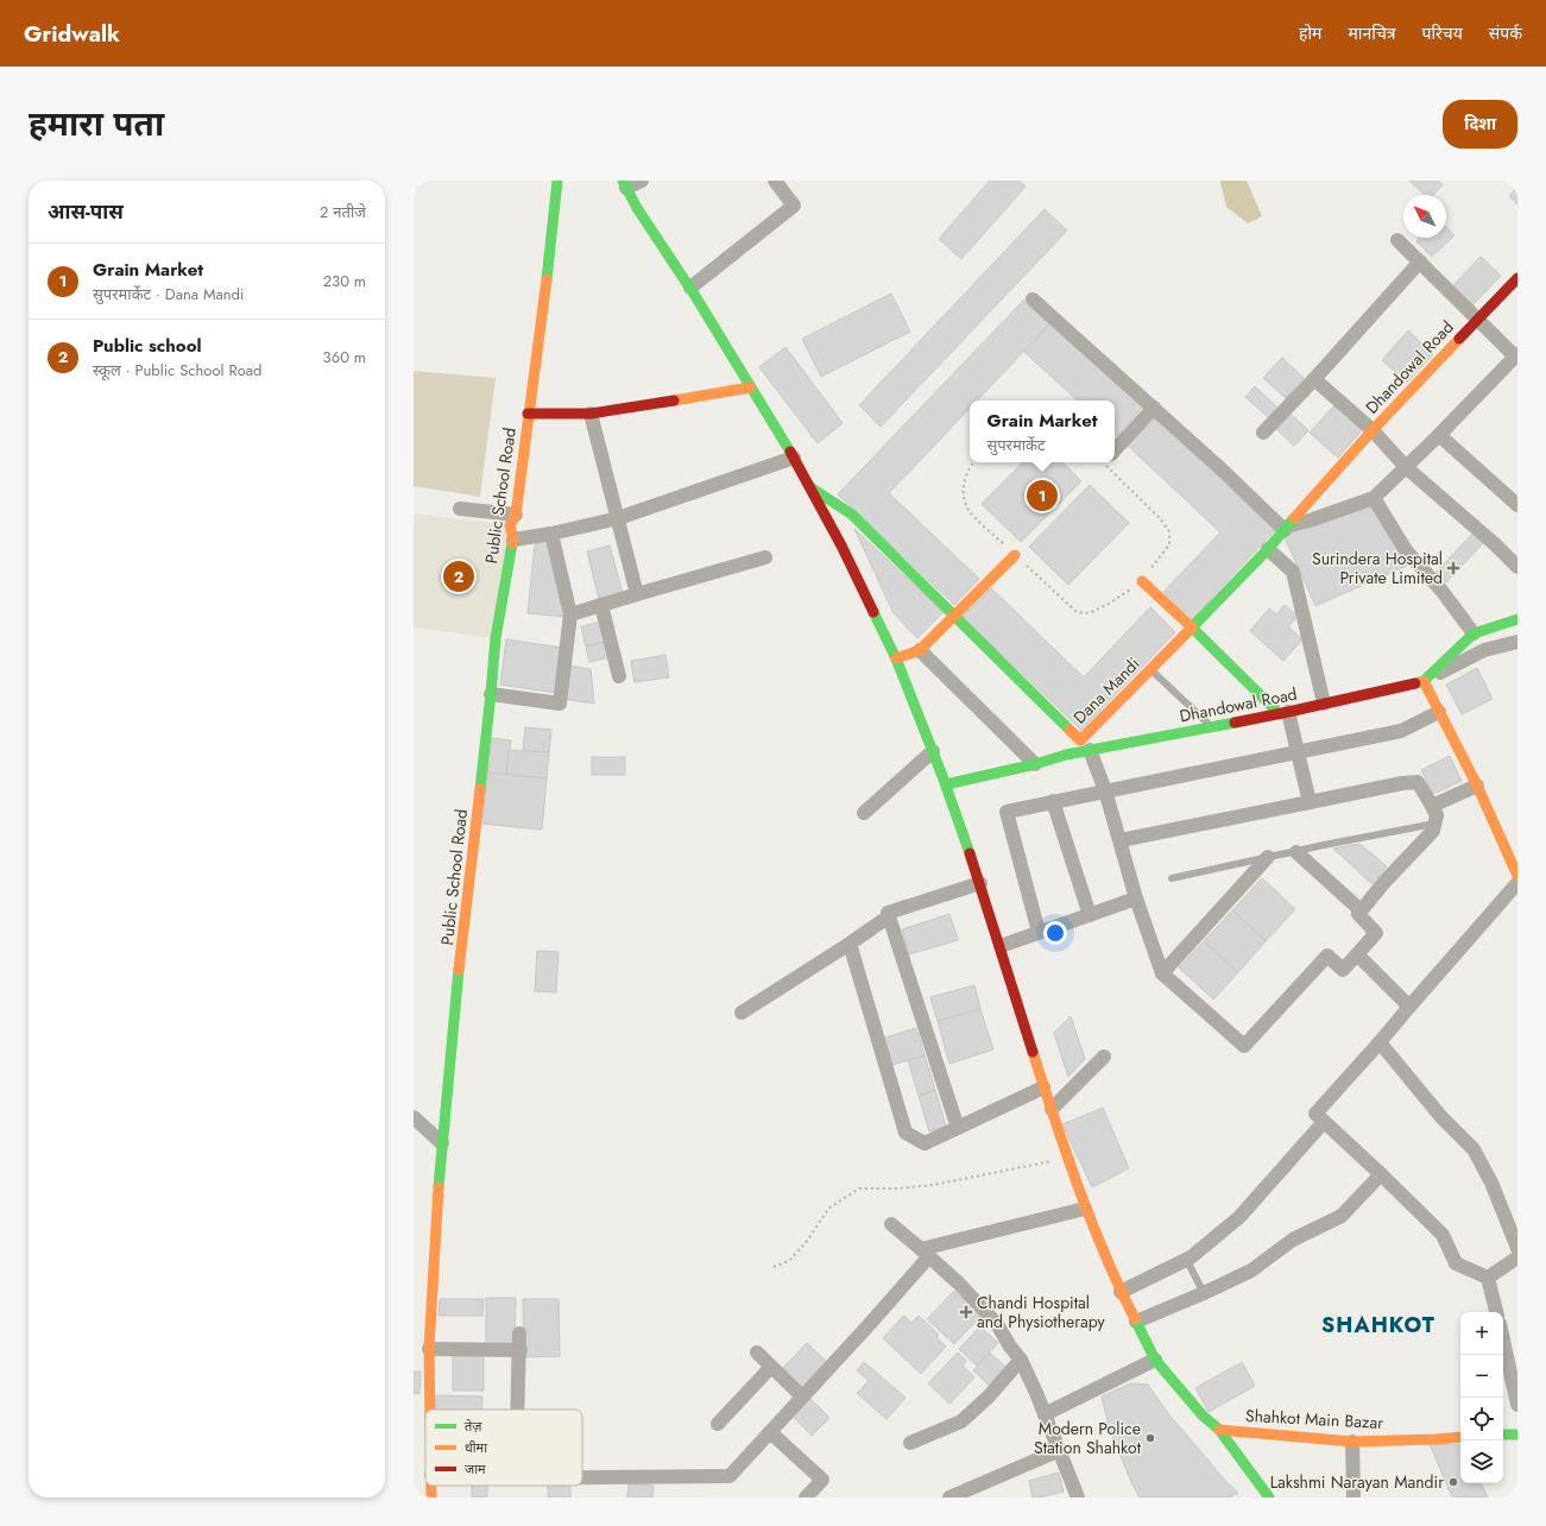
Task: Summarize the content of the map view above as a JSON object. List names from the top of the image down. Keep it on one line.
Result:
{"streets":{"street":["Dhandowal Road","Public School Road","Dana Mandi","Shahkot Main Bazar"]},"crossings":[["Dhandowal Road","Dana Mandi"]],"districts":["SHAHKOT"],"places":{"health":["Surindera Hospital Private Limited","Chandi Hospital and Physiotherapy"],"other":["Modern Police Station Shahkot","Lakshmi Narayan Mandir"]},"legend":["तेज़","धीमा","जाम"],"north":"top left","page":{"header":"Gridwalk","nav":["होम","मानचित्र","परिचय","संपर्क"],"title":"हमारा पता","buttons":"दिशा","heading":["आस-पास","2 नतीजे"],"list":[{"mark":"1","name":"Grain Market","note":"सुपरमार्केट · Dana Mandi","value":"230 m"},{"mark":"2","name":"Public school","note":"स्कूल · Public School Road","value":"360 m"}],"popup":["Grain Market","सुपरमार्केट"],"pins":["1","2"],"map_buttons":["+","−"]}}
